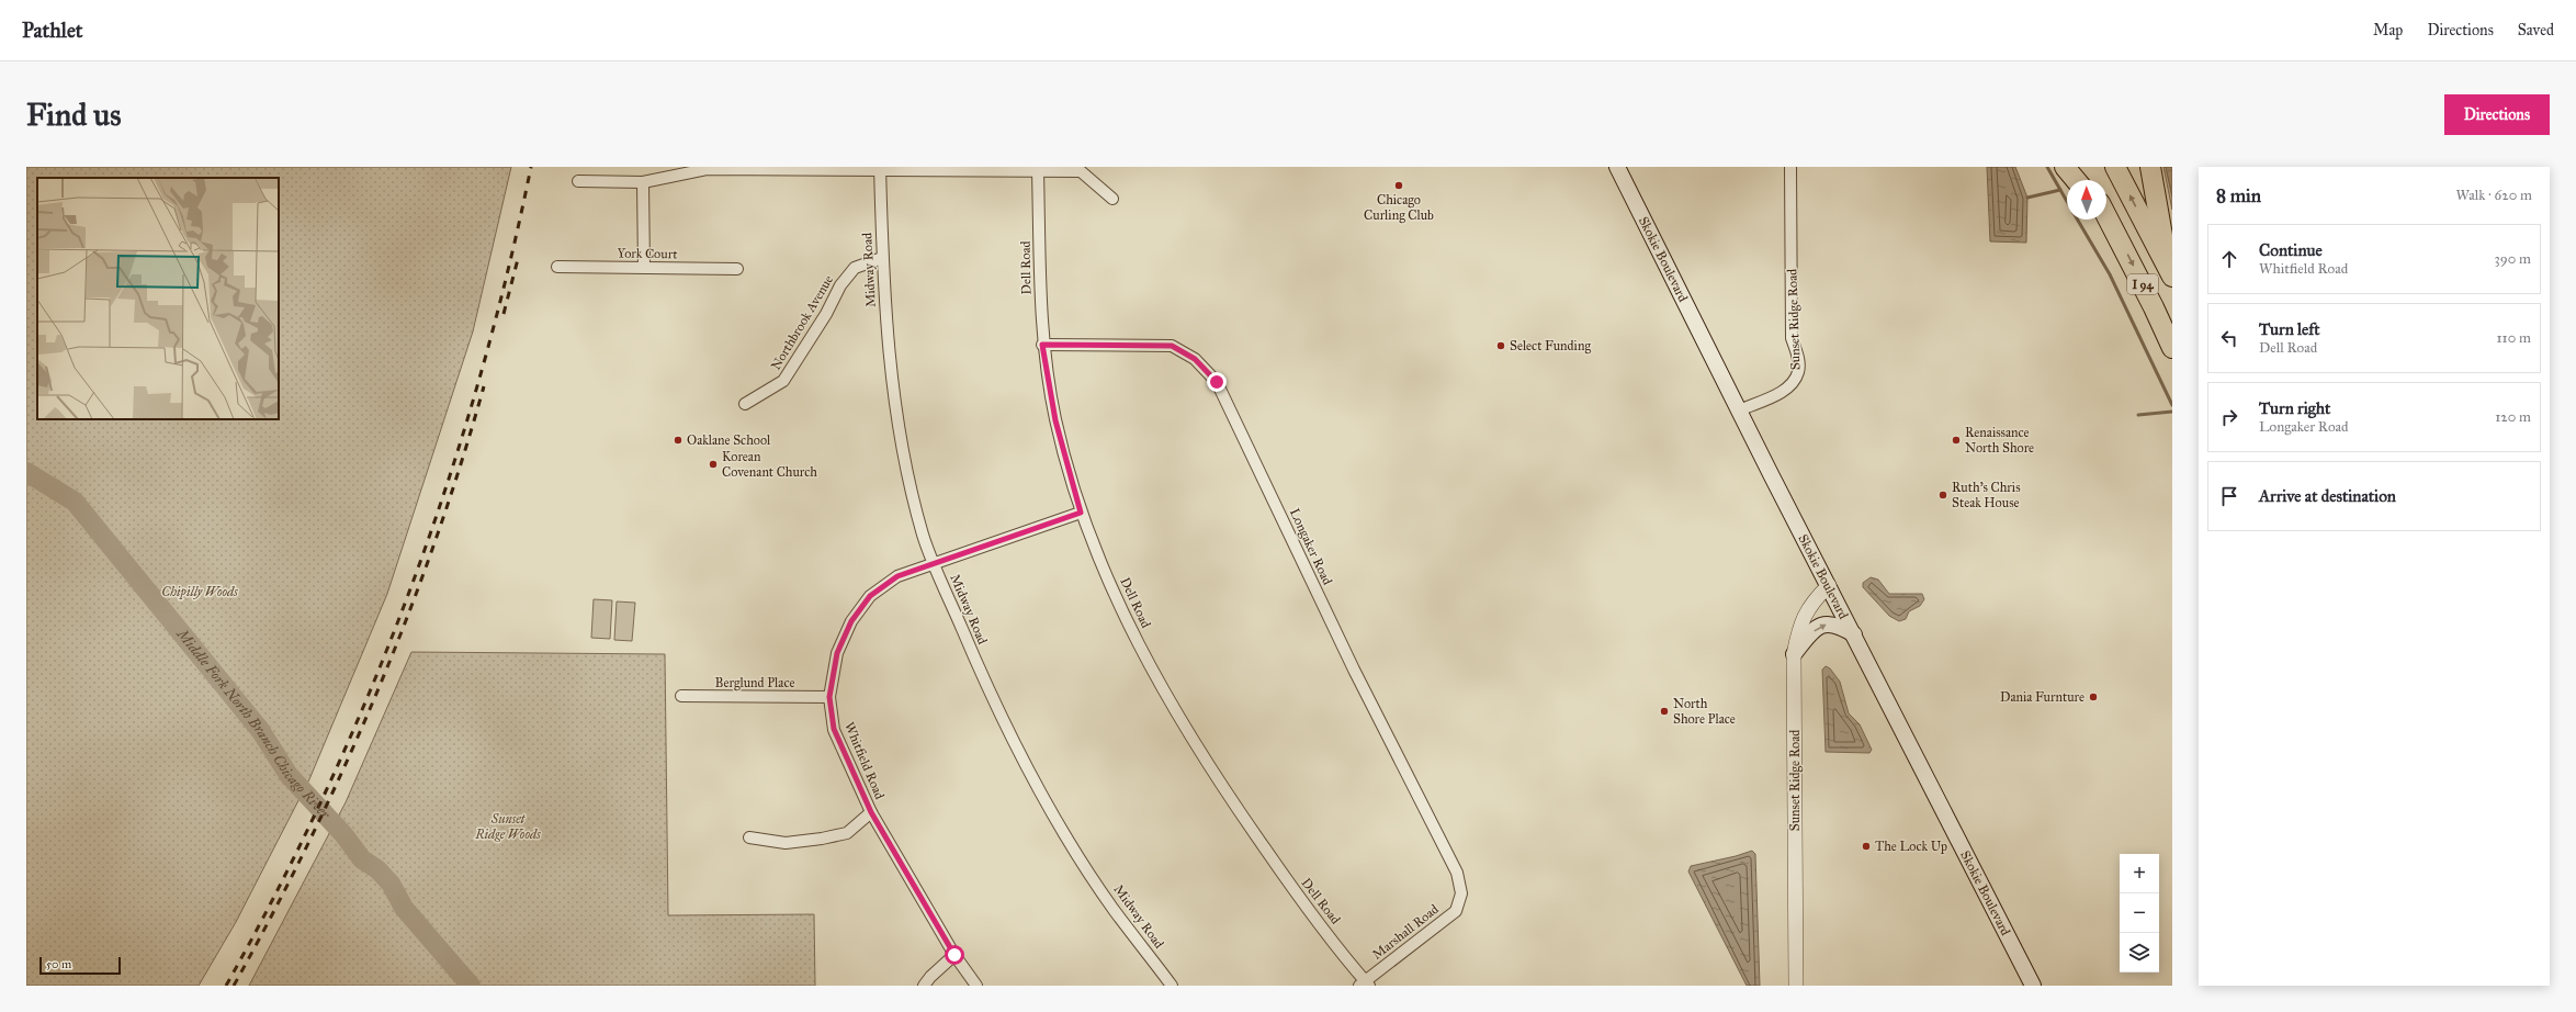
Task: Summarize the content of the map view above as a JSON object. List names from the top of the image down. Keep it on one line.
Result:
{"streets":{"highway":["I 94"],"main road":["Skokie Boulevard"],"street":["York Court","Dell Road","Midway Road","Sunset Ridge Road","Northbrook Avenue","Longaker Road","Berglund Place","Whitfield Road","Marshall Road"]},"crossings":[["Skokie Boulevard","Sunset Ridge Road"],["Dell Road","Longaker Road"],["Dell Road","Whitfield Road"],["Dell Road","Marshall Road"],["Midway Road","Northbrook Avenue"],["Midway Road","Whitfield Road"],["Longaker Road","Marshall Road"],["Berglund Place","Whitfield Road"]],"water":["Middle Fork North Branch Chicago River"],"parks":["Chipilly Woods","Sunset Ridge Woods"],"places":["Chicago Curling Club","Select Funding","Oaklane School","Renaissance North Shore","Korean Covenant Church","Ruth's Chris Steak House","Dania Furnture","North Shore Place","The Lock Up"],"scale_bar":"50 m","north":"top","page":{"header":"Pathlet","nav":["Map","Directions","Saved"],"buttons":"Directions","title":"Find us","heading":["8 min","Walk · 620 m"],"list":[["Continue","Whitfield Road","390 m"],["Turn left","Dell Road","110 m"],["Turn right","Longaker Road","120 m"],"Arrive at destination"],"map_buttons":["+","−"],"scale":"50 m"}}
